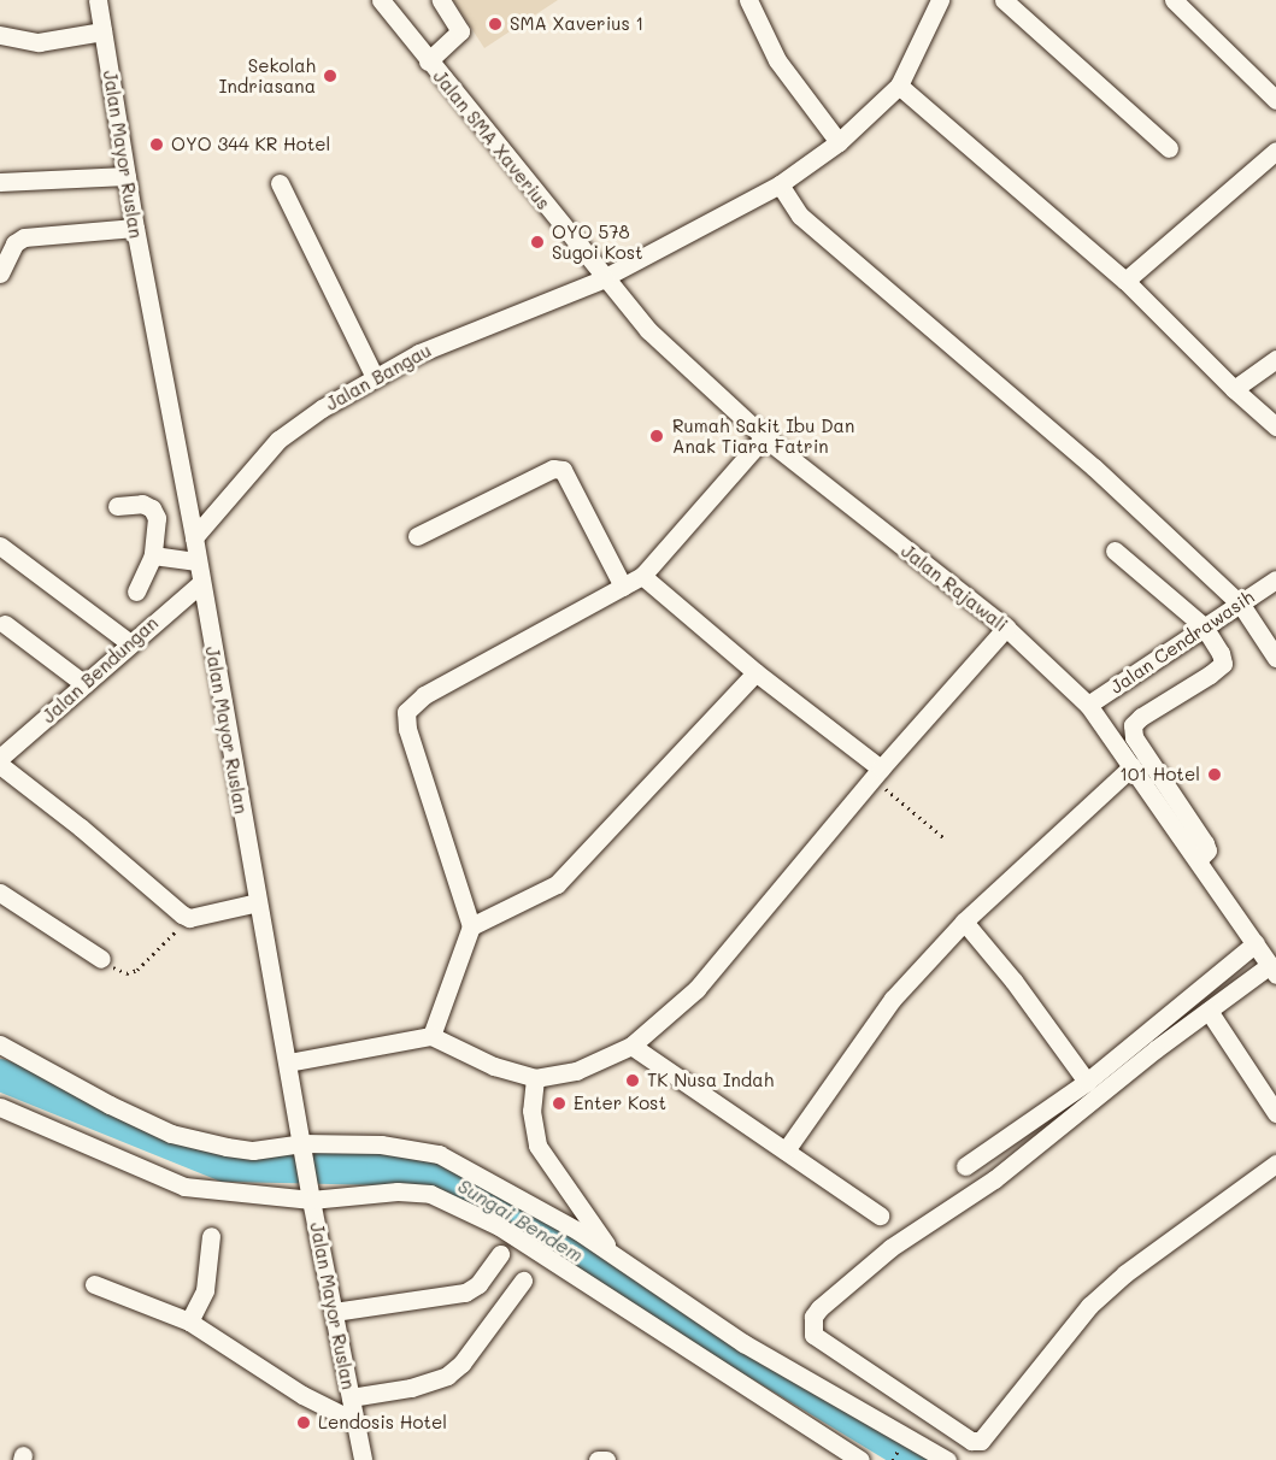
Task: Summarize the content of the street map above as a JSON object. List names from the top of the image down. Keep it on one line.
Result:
{"streets":{"street":["Jalan SMA Xaverius","Jalan Mayor Ruslan","Jalan Bangau","Jalan Rajawali","Jalan Cendrawasih","Jalan Bendungan"]},"crossings":[["Jalan SMA Xaverius","Jalan Bangau"],["Jalan SMA Xaverius","Jalan Rajawali"],["Jalan Mayor Ruslan","Jalan Bangau"],["Jalan Mayor Ruslan","Jalan Bendungan"],["Jalan Rajawali","Jalan Cendrawasih"]],"water":["Sungai Bendem"],"places":["SMA Xaverius 1","Sekolah Indriasana","OYO 344 KR Hotel","OYO 578 Sugoi Kost","Rumah Sakit Ibu Dan Anak Tiara Fatrin","101 Hotel","TK Nusa Indah","Enter Kost","Lendosis Hotel"]}
